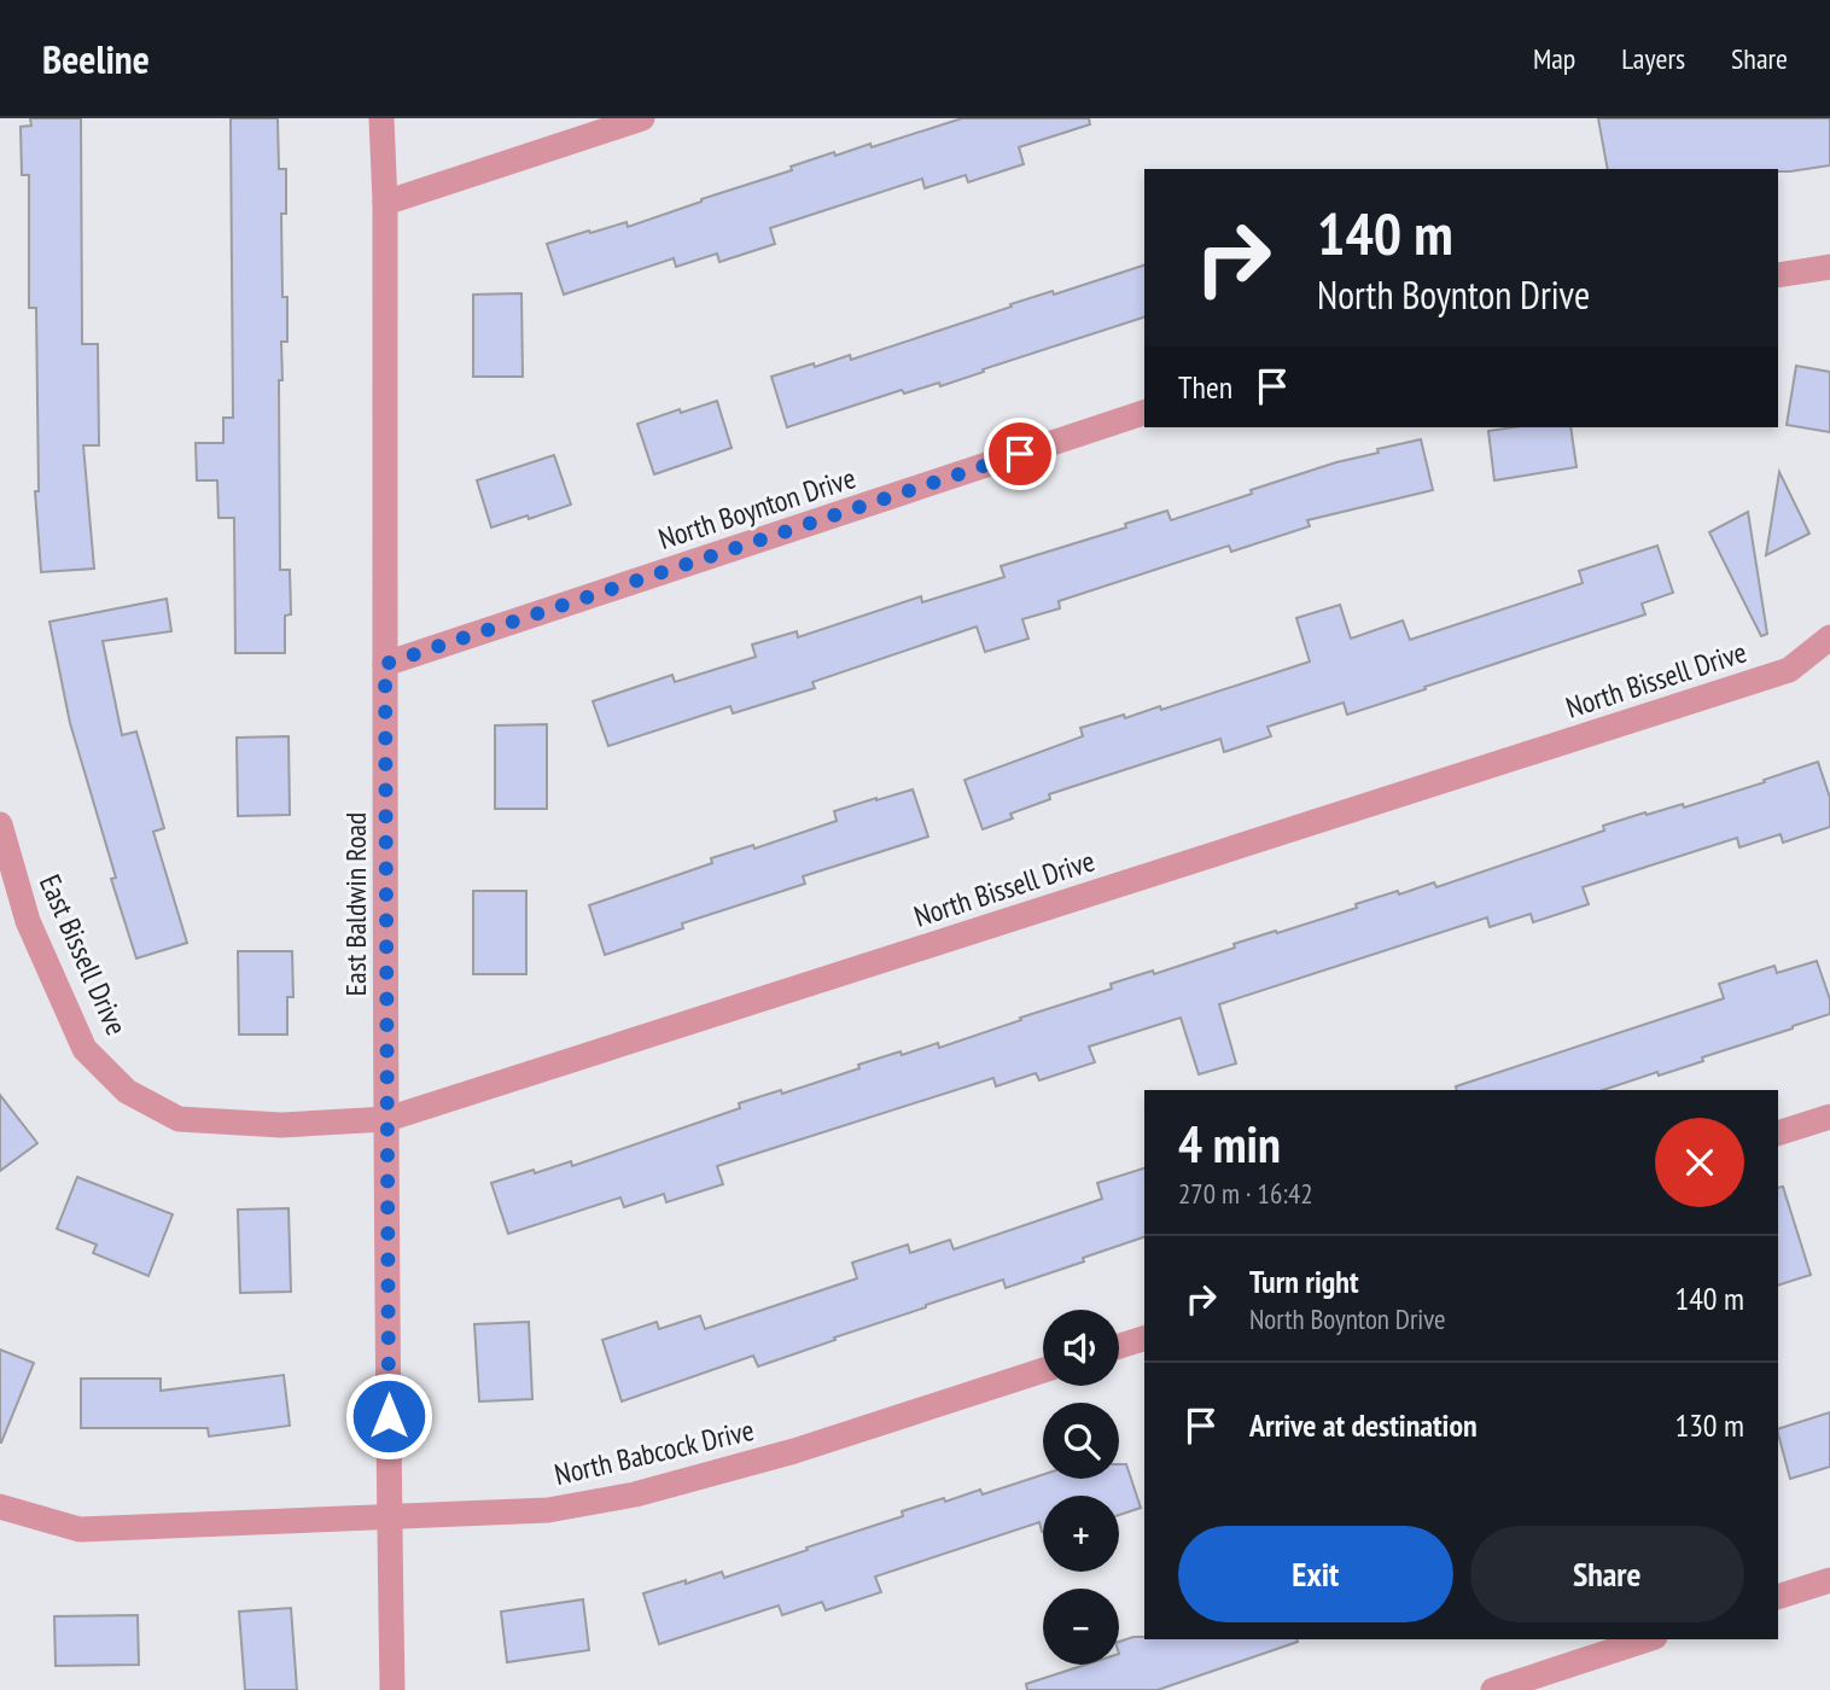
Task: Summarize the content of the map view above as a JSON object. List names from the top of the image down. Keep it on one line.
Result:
{"streets":{"street":["North Boynton Drive","North Bissell Drive","East Baldwin Road","East Bissell Drive","North Babcock Drive"]},"crossings":[["North Boynton Drive","East Baldwin Road"],["North Bissell Drive","East Baldwin Road"],["North Bissell Drive","East Bissell Drive"],["East Baldwin Road","North Babcock Drive"]],"page":{"header":"Beeline","nav":["Map","Layers","Share"],"turn":["140 m","North Boynton Drive"],"then":"Then","heading":["4 min","270 m · 16:42"],"list":[{"name":"Turn right","note":"North Boynton Drive","value":"140 m"},{"name":"Arrive at destination","value":"130 m"}],"map_buttons":["+","−"],"buttons":["Exit","Share"]}}
